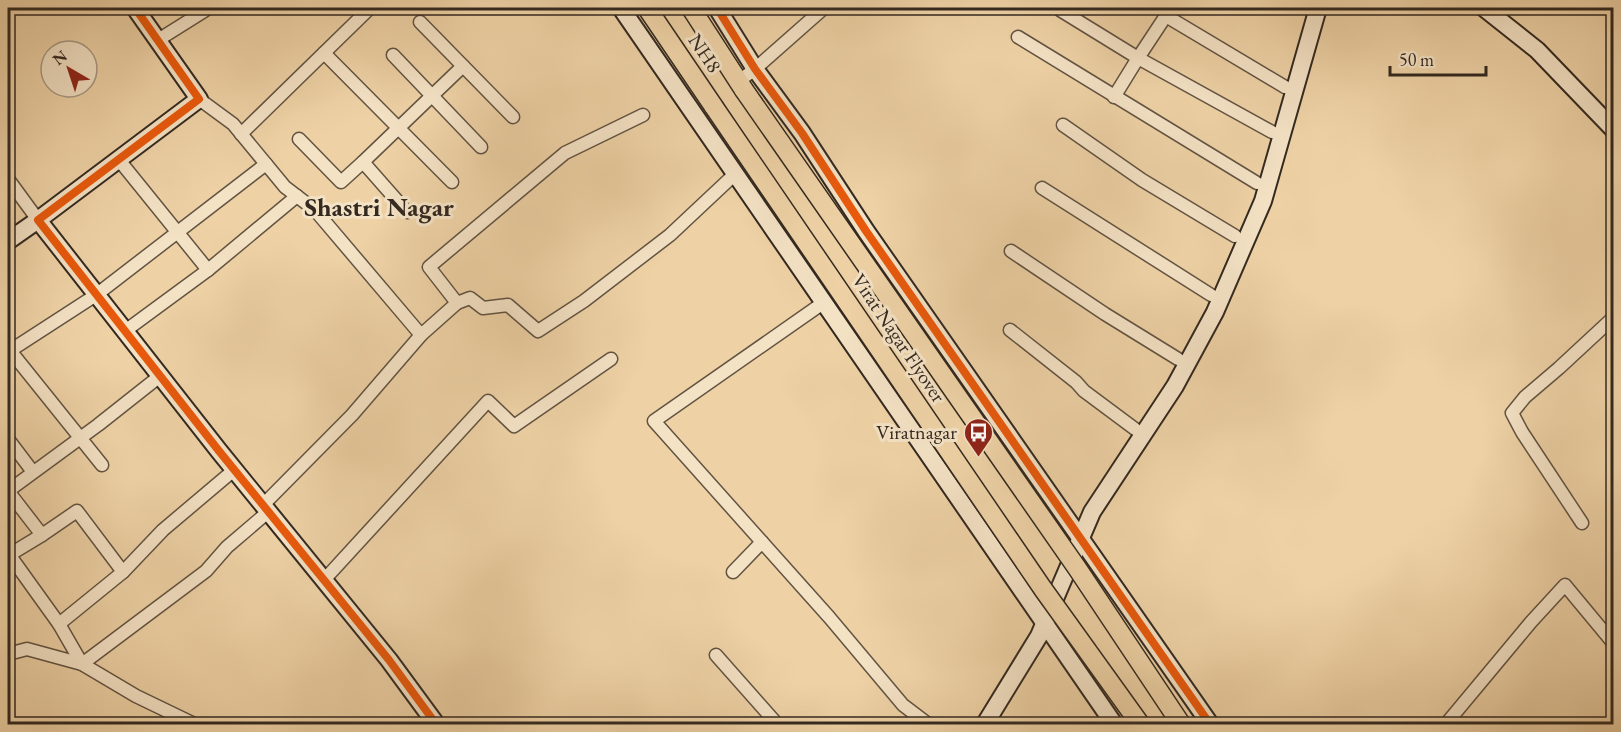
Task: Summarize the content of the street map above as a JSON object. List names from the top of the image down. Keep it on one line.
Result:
{"streets":{"main road":["NH8","Virat Nagar Flyover"]},"crossings":[["NH8","Virat Nagar Flyover"]],"districts":["Shastri Nagar"],"places":{"bus stop":["Viratnagar"]},"scale_bar":"50 m","north":"top left"}
